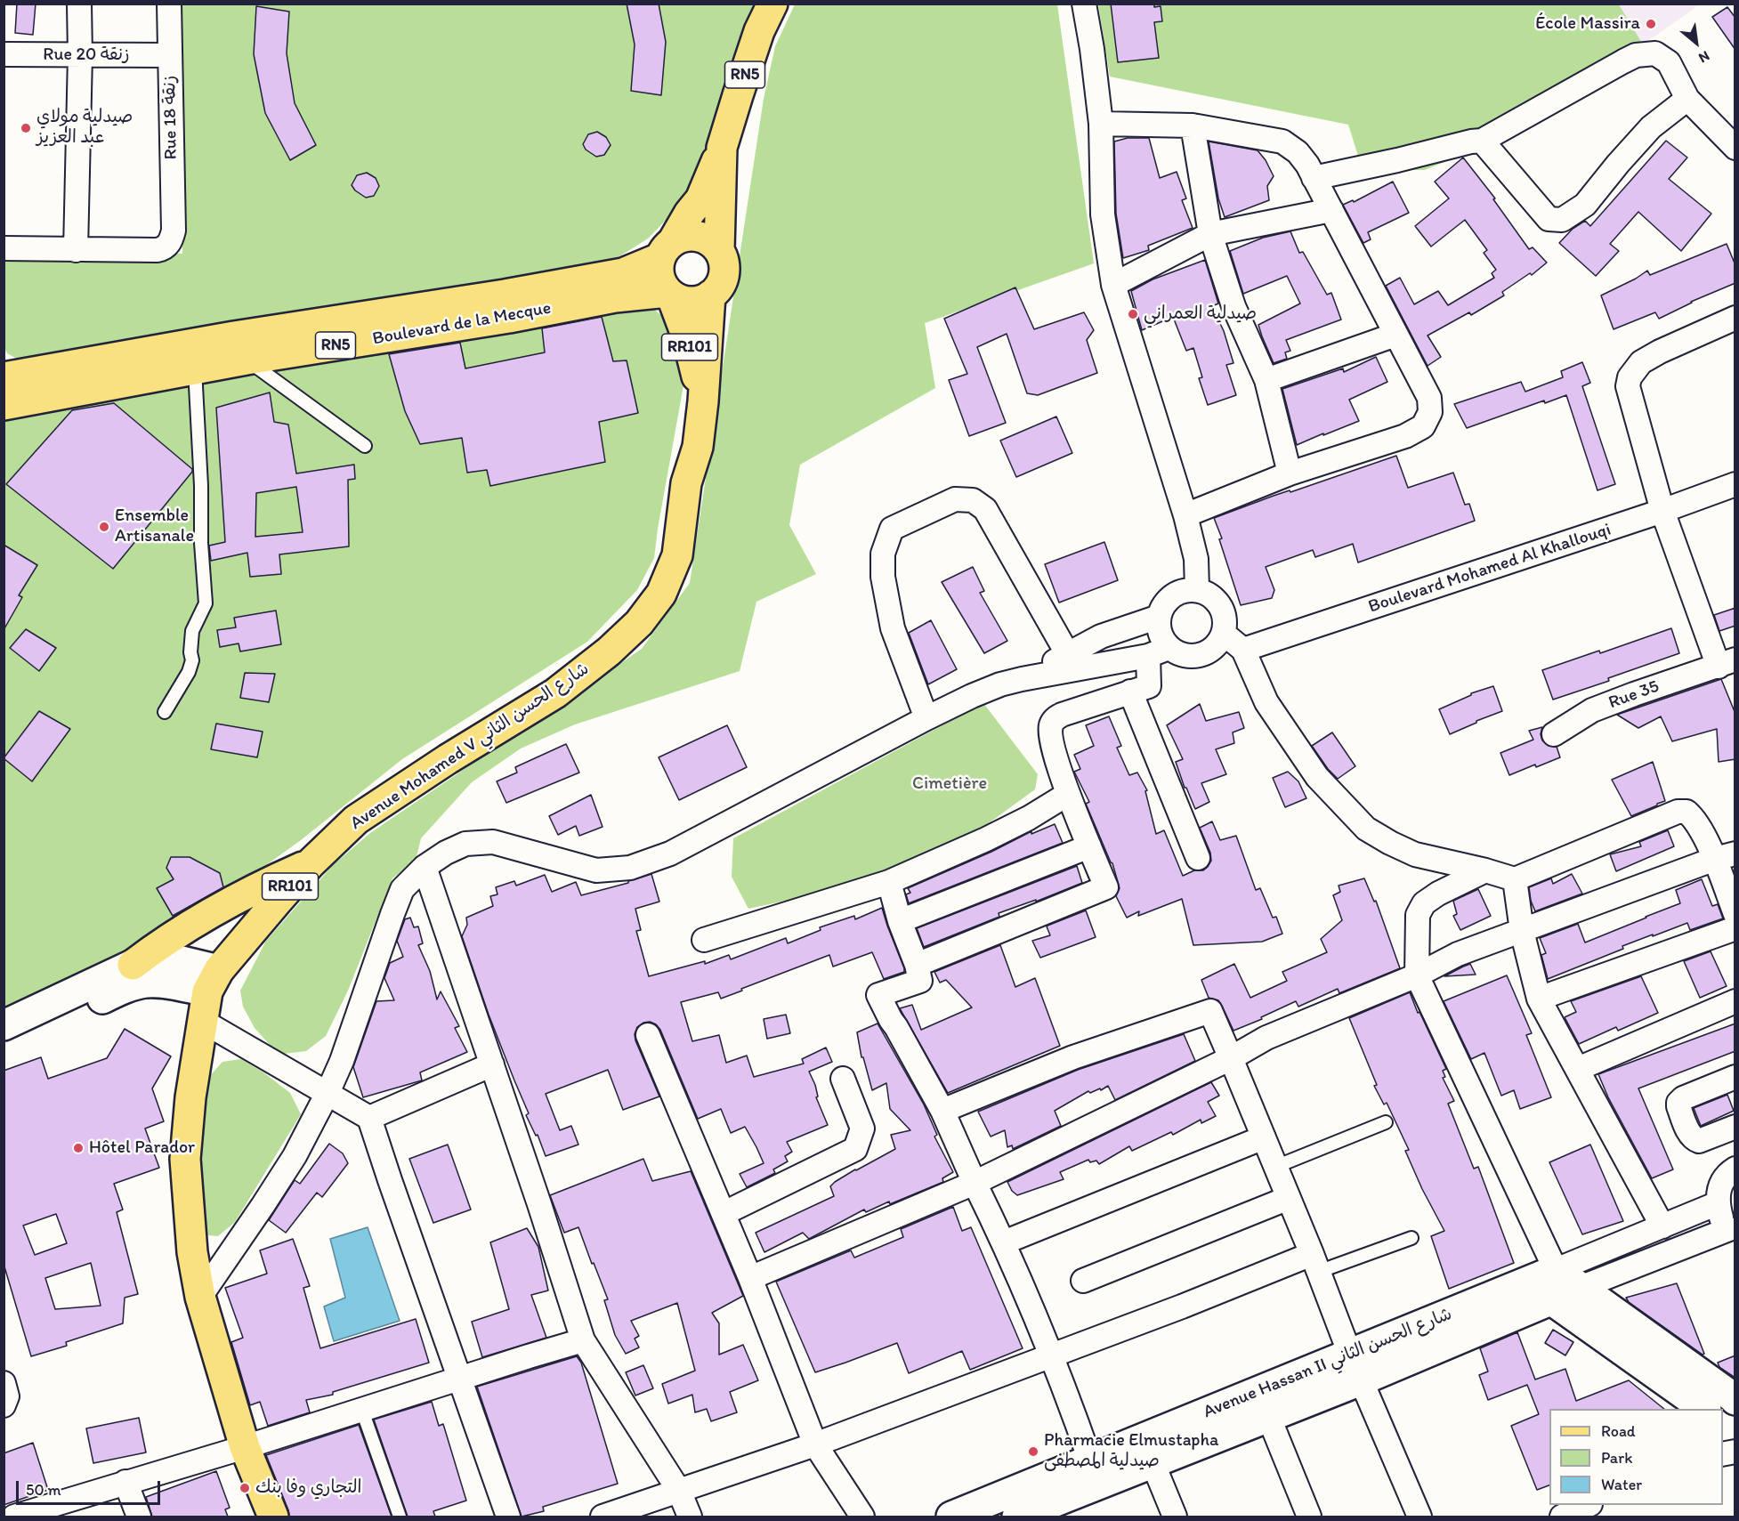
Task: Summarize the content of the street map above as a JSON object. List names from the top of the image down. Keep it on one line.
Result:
{"streets":{"main road":["RN5","Boulevard de la Mecque","RR101","Avenue Mohamed V شارع الحسن الثاني"],"street":["Rue 20 زنقة","Rue 18 زنقة","Boulevard Mohamed Al Khallouqi","Rue 35","Avenue Hassan II شارع الحسن الثاني"]},"crossings":[["Rue 20 زنقة","Rue 18 زنقة"],["RN5","Boulevard de la Mecque"],["RN5","RR101"],["RN5","Avenue Mohamed V شارع الحسن الثاني"],["Boulevard de la Mecque","RR101"],["Boulevard de la Mecque","Avenue Mohamed V شارع الحسن الثاني"],["RR101","Avenue Mohamed V شارع الحسن الثاني"]],"parks":["Cimetière"],"places":["École Massira","صيدلية مولاي عبد العزيز","صيدلية العمراني","Ensemble Artisanale","Hôtel Parador","Pharmacie Elmustapha صيدلية المصطفى","التجاري وفا بنك"],"legend":["Road","Park","Water"],"scale_bar":"50 m","north":"bottom right"}
